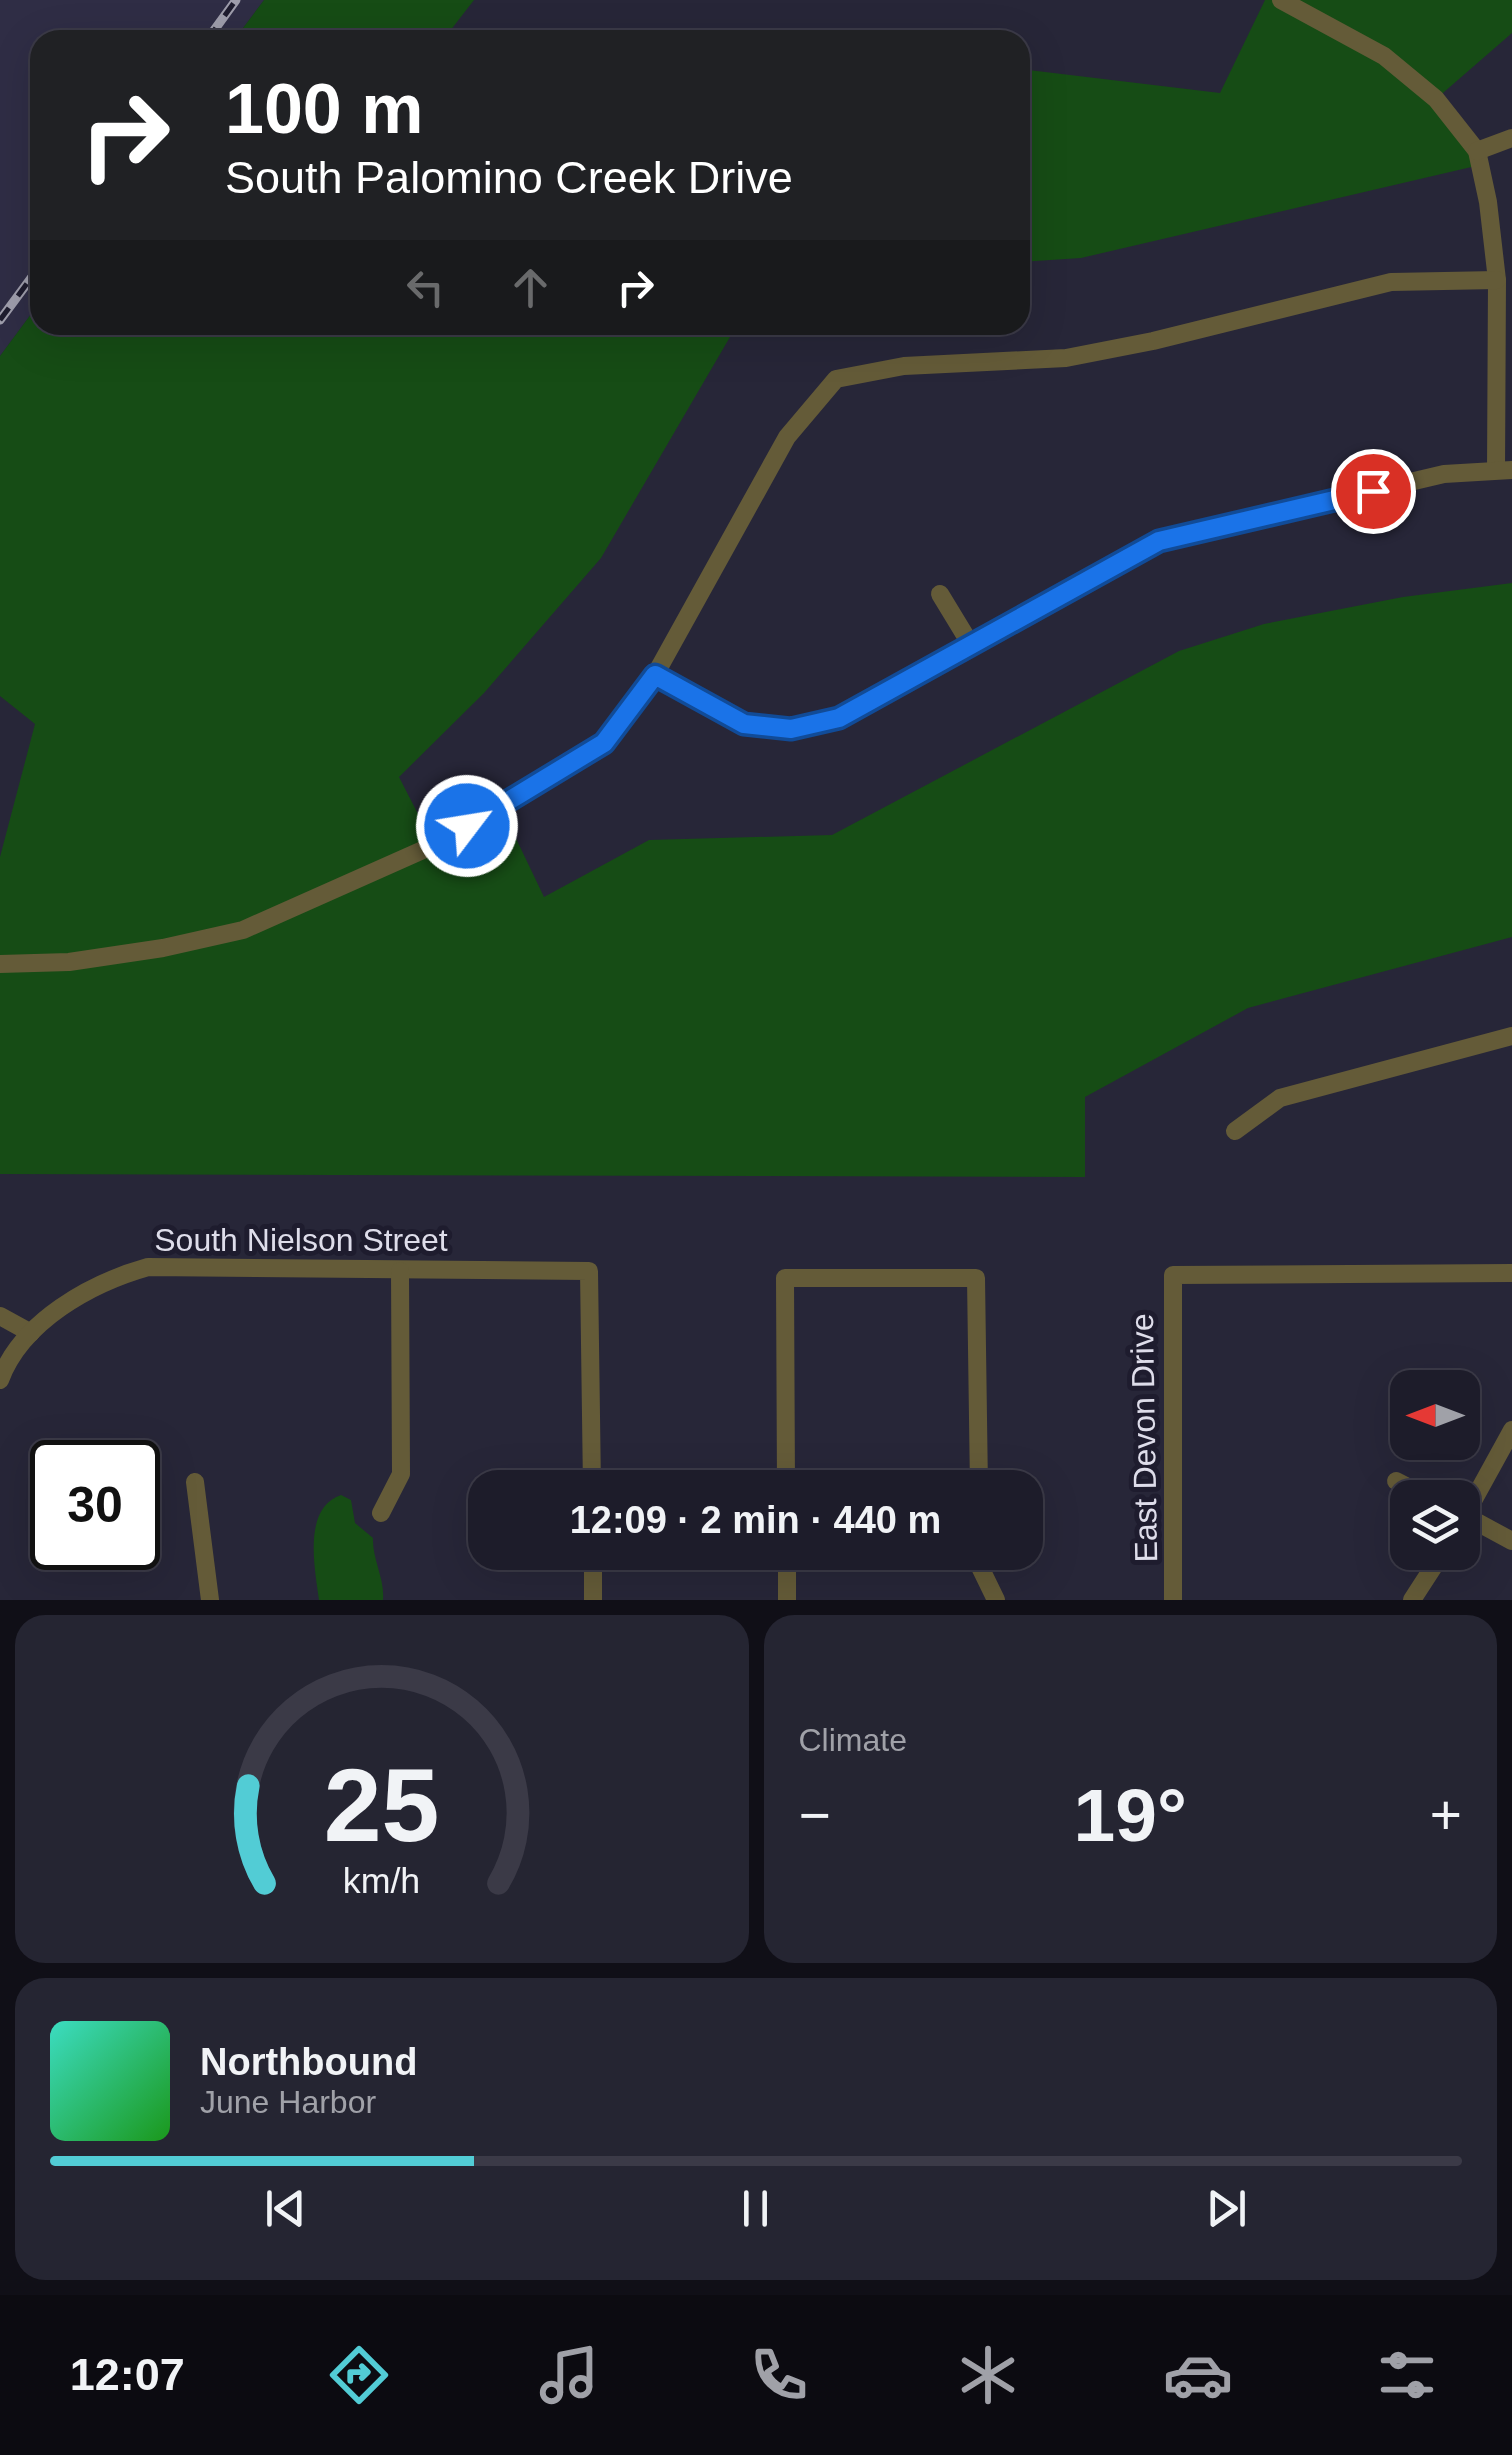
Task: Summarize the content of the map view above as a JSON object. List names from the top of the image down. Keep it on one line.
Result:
{"streets":{"street":["South Nielson Street","East Devon Drive"]},"north":"left","page":{"turn":["100 m","South Palomino Creek Drive"],"limit":"30","trip":"12:09 · 2 min · 440 m","tile":"Climate","heat":["−","19°","+"],"song":["Northbound","June Harbor"],"tabs":"12:07","gauge":["25","km/h"]}}
